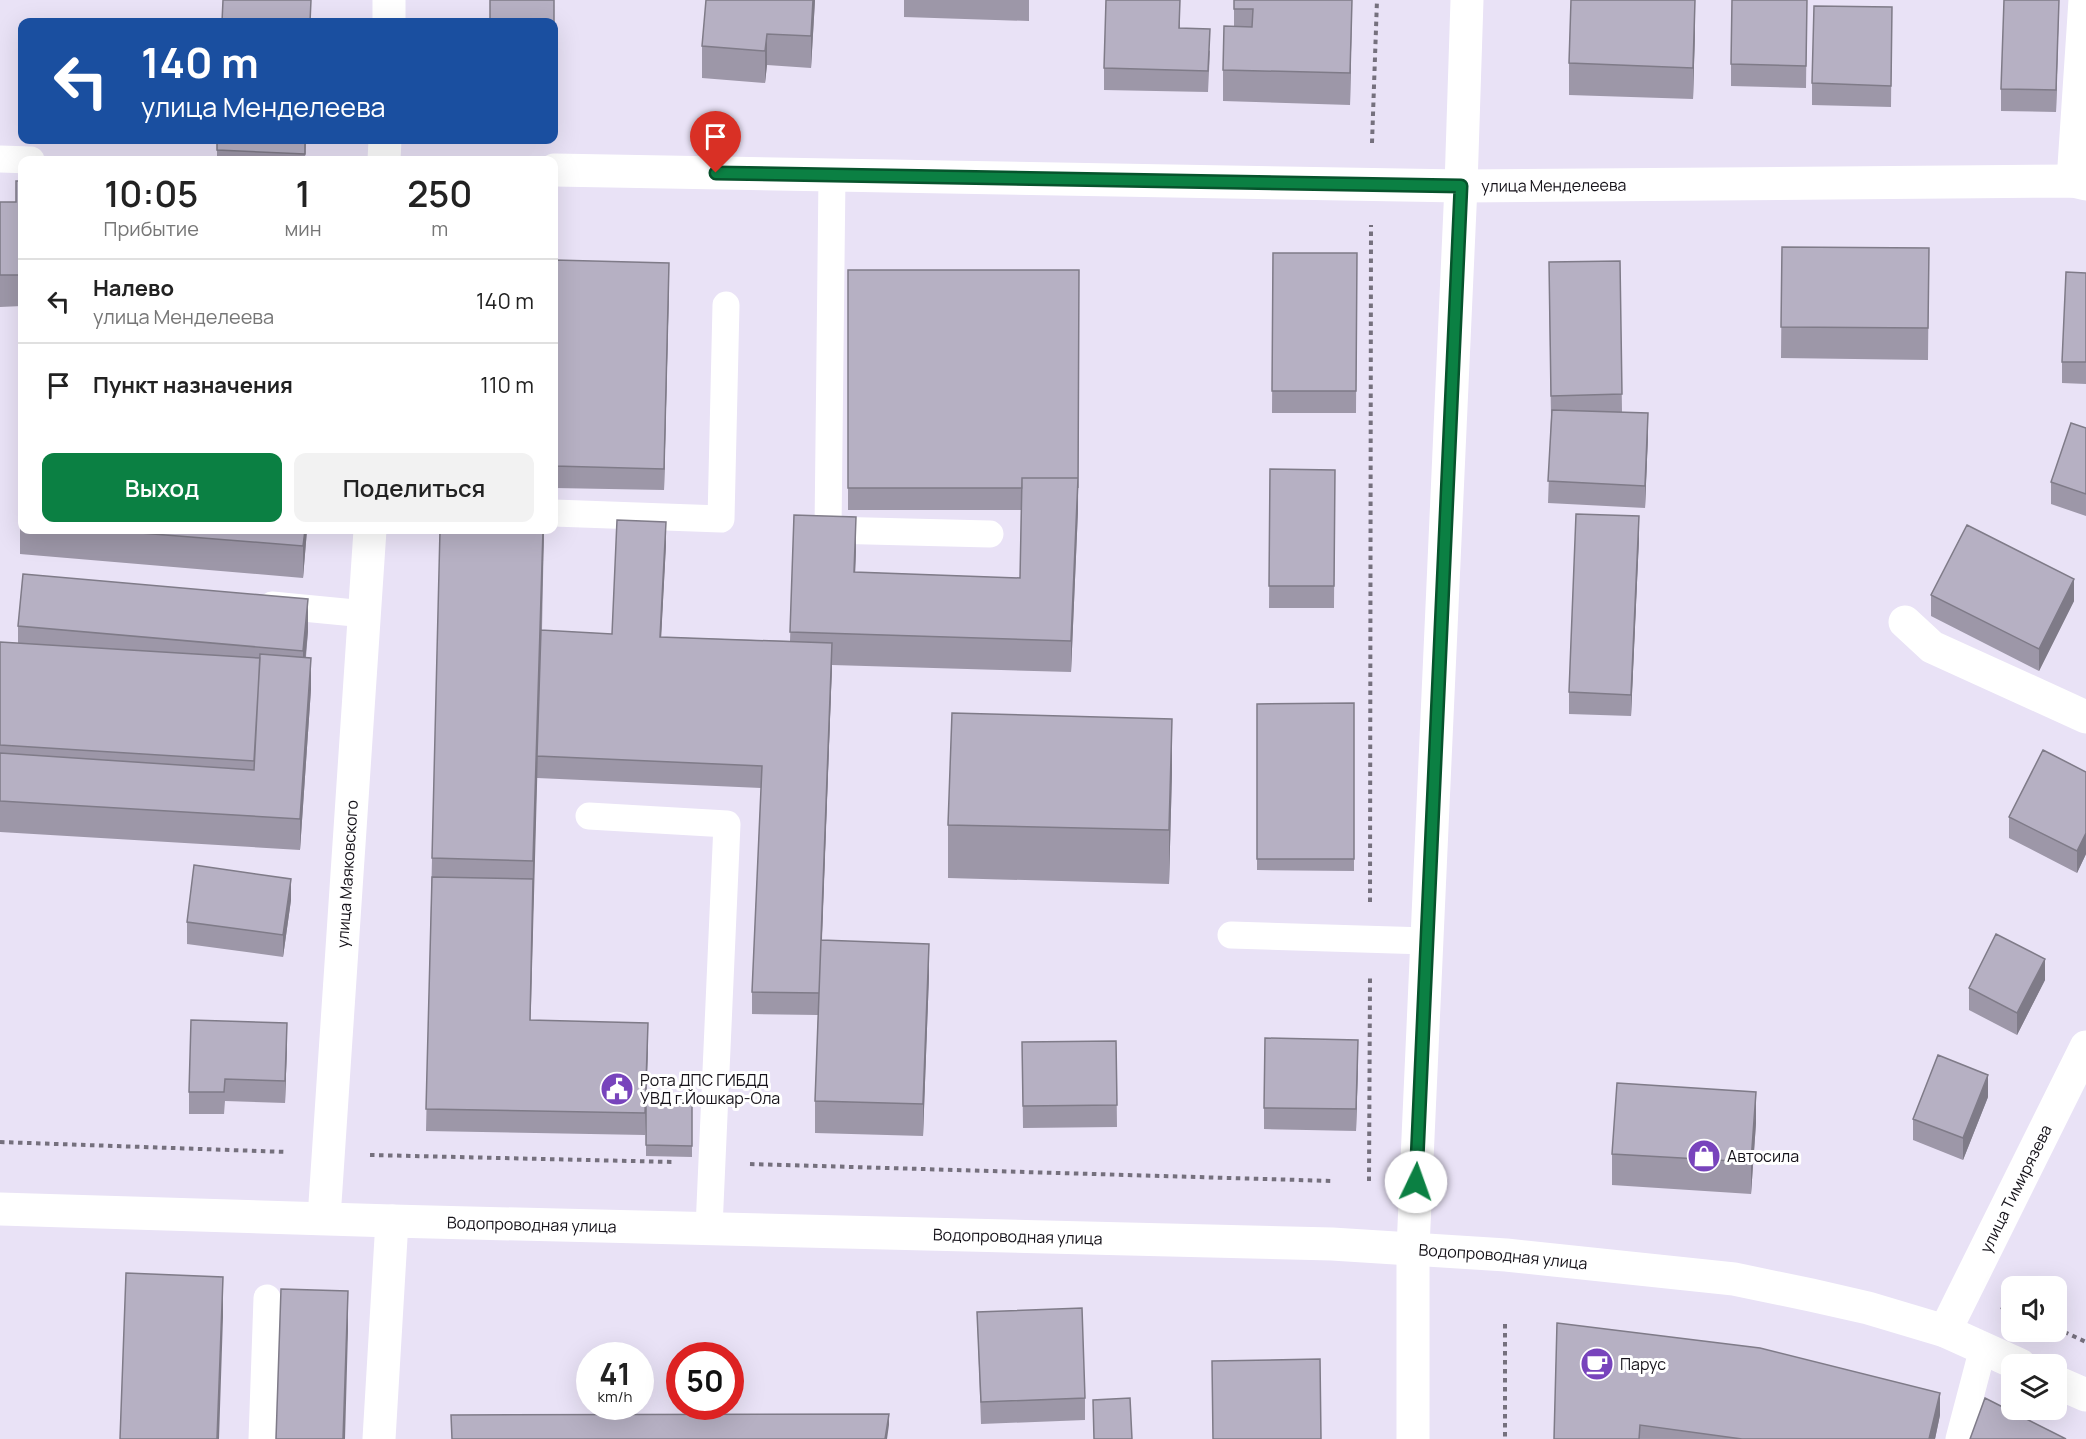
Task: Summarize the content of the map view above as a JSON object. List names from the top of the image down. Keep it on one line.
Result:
{"streets":{"main road":["улица Менделеева","улица Маяковского","улица Тимирязева","Водопроводная улица"]},"crossings":[["улица Маяковского","Водопроводная улица"],["улица Тимирязева","Водопроводная улица"]],"places":{"public building":["Рота ДПС ГИБДД УВД г.Йошкар-Ола"],"shop":["Автосила"],"cafe":["Парус"]},"page":{"turn":["140 m","улица Менделеева"],"eta":["10:05","Прибытие","1","мин","250","m"],"list":[{"name":"Налево","note":"улица Менделеева","value":"140 m"},{"name":"Пункт назначения","value":"110 m"}],"buttons":["Выход","Поделиться"],"speed":"41 km/h","limit":"50"}}
